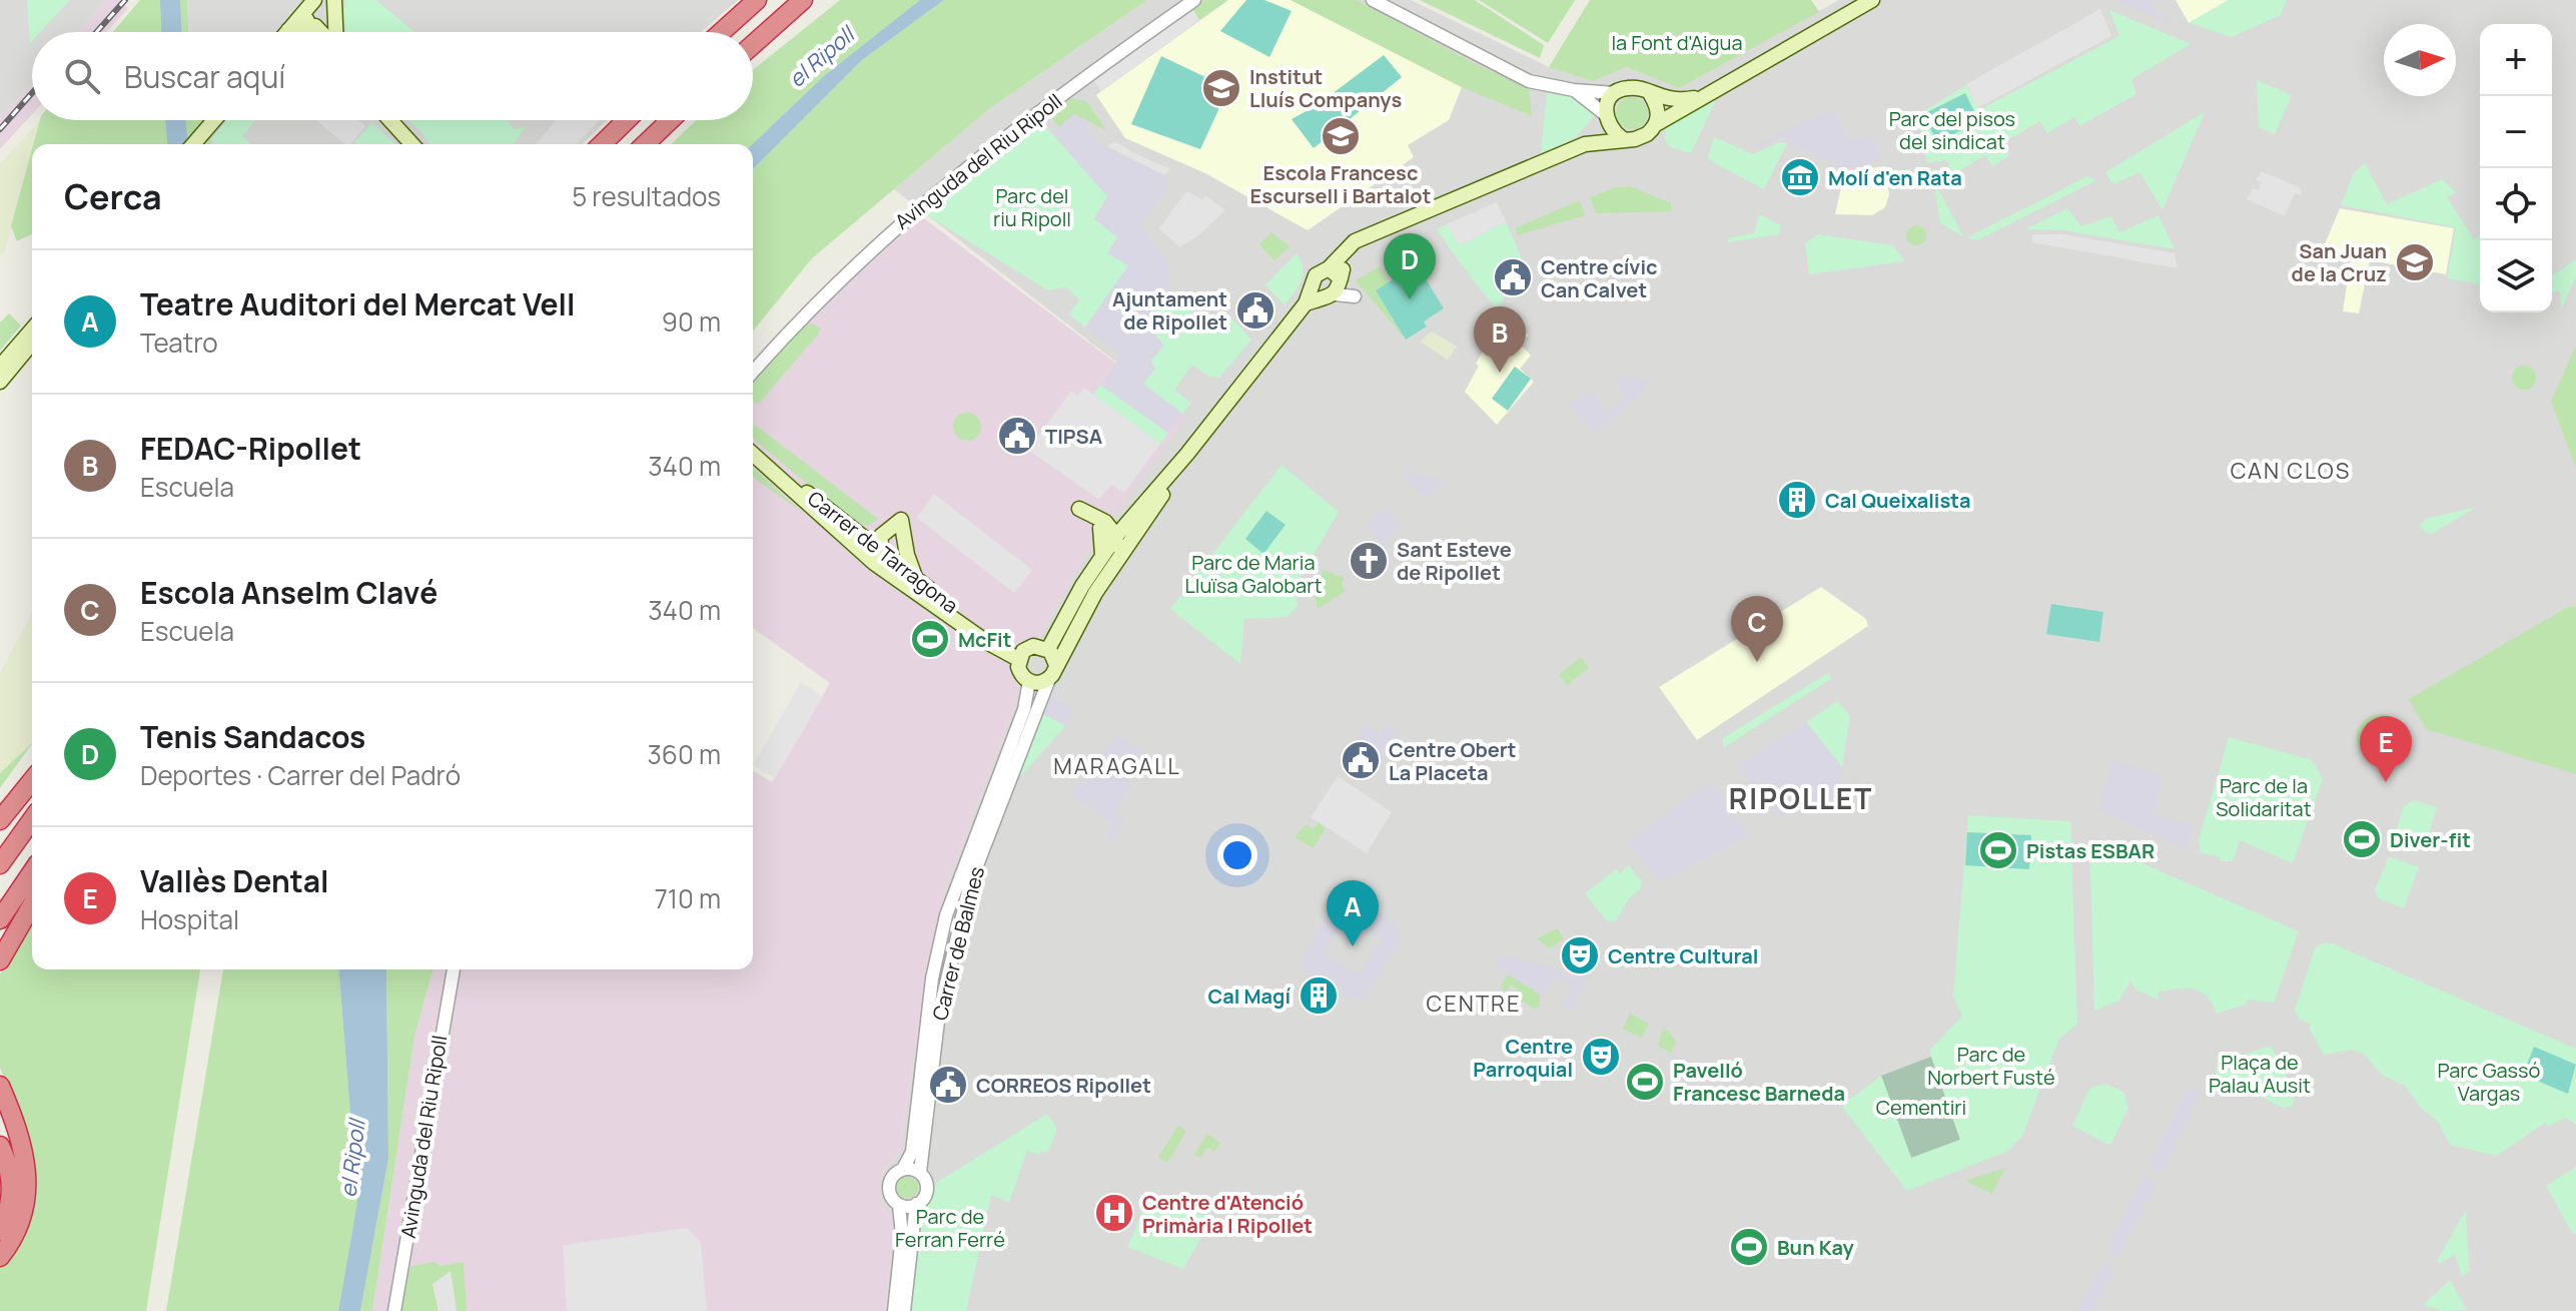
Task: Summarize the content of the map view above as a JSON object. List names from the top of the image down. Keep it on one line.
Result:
{"streets":{"main road":["Carrer de Tarragona","Carrer de Balmes"],"street":["Avinguda del Riu Ripoll"]},"crossings":[["Carrer de Tarragona","Carrer de Balmes"]],"districts":["CAN CLOS","MARAGALL","RIPOLLET","CENTRE"],"water":["el Ripoll"],"parks":["la Font d'Aigua","Parc del pisos del sindicat","Parc del riu Ripoll","Parc de Maria Lluïsa Galobart","Parc de la Solidaritat","Parc de Norbert Fusté","Plaça de Palau Ausit","Parc Gassó Vargas","Cementiri","Parc de Ferran Ferré"],"places":{"school or university":["Institut Lluís Companys","Escola Francesc Escursell i Bartalot","San Juan de la Cruz"],"museum":["Molí d'en Rata"],"public building":["Centre cívic Can Calvet","Ajuntament de Ripollet","TIPSA","Centre Obert La Placeta","CORREOS Ripollet"],"building":["Cal Queixalista","Cal Magí"],"church":["Sant Esteve de Ripollet"],"sports":["McFit","Diver-fit","Pistas ESBAR","Pavelló Francesc Barneda","Bun Kay"],"theatre":["Centre Cultural","Centre Parroquial"],"hospital":["Centre d'Atenció Primària I Ripollet"]},"north":"right","page":{"map_buttons":["+","−"],"search":"Buscar aquí","heading":["Cerca","5 resultados"],"pins":["D","B","C","E","A"],"list":[{"mark":"A","name":"Teatre Auditori del Mercat Vell","note":"Teatro","value":"90 m"},{"mark":"B","name":"FEDAC-Ripollet","note":"Escuela","value":"340 m"},{"mark":"C","name":"Escola Anselm Clavé","note":"Escuela","value":"340 m"},{"mark":"D","name":"Tenis Sandacos","note":"Deportes · Carrer del Padró","value":"360 m"},{"mark":"E","name":"Vallès Dental","note":"Hospital","value":"710 m"}]}}
